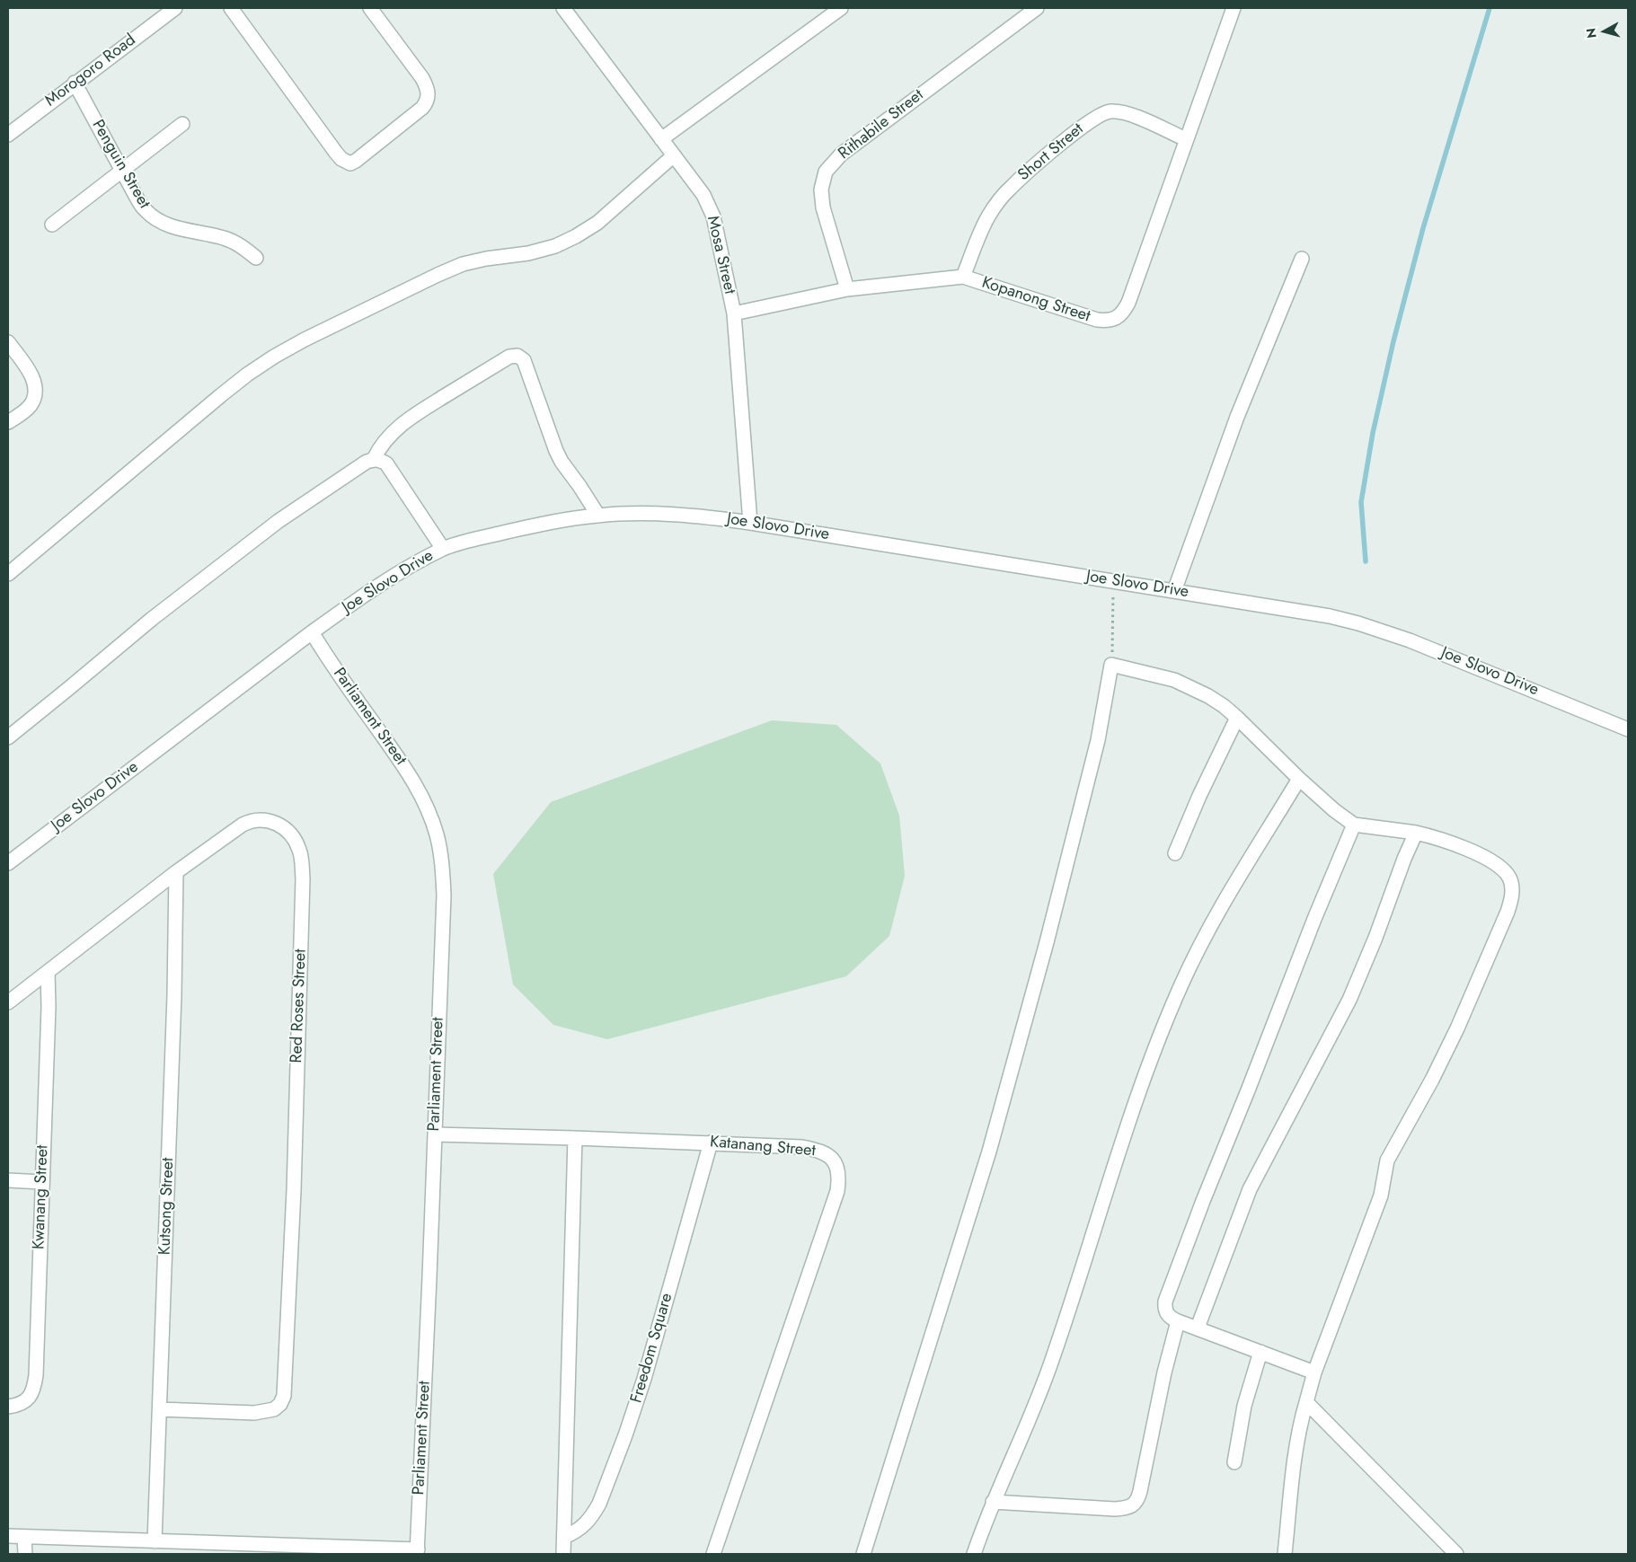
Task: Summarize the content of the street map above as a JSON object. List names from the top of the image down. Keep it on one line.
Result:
{"streets":{"street":["Morogoro Road","Rithabile Street","Short Street","Penguin Street","Mosa Street","Kopanong Street","Joe Slovo Drive","Parliament Street","Red Roses Street","Katanang Street","Kwanang Street","Kutsong Street","Freedom Square"]},"crossings":[["Morogoro Road","Penguin Street"],["Rithabile Street","Kopanong Street"],["Short Street","Kopanong Street"],["Mosa Street","Kopanong Street"],["Mosa Street","Joe Slovo Drive"],["Joe Slovo Drive","Parliament Street"],["Parliament Street","Katanang Street"],["Red Roses Street","Kwanang Street"],["Red Roses Street","Kutsong Street"],["Katanang Street","Freedom Square"]],"north":"left"}
